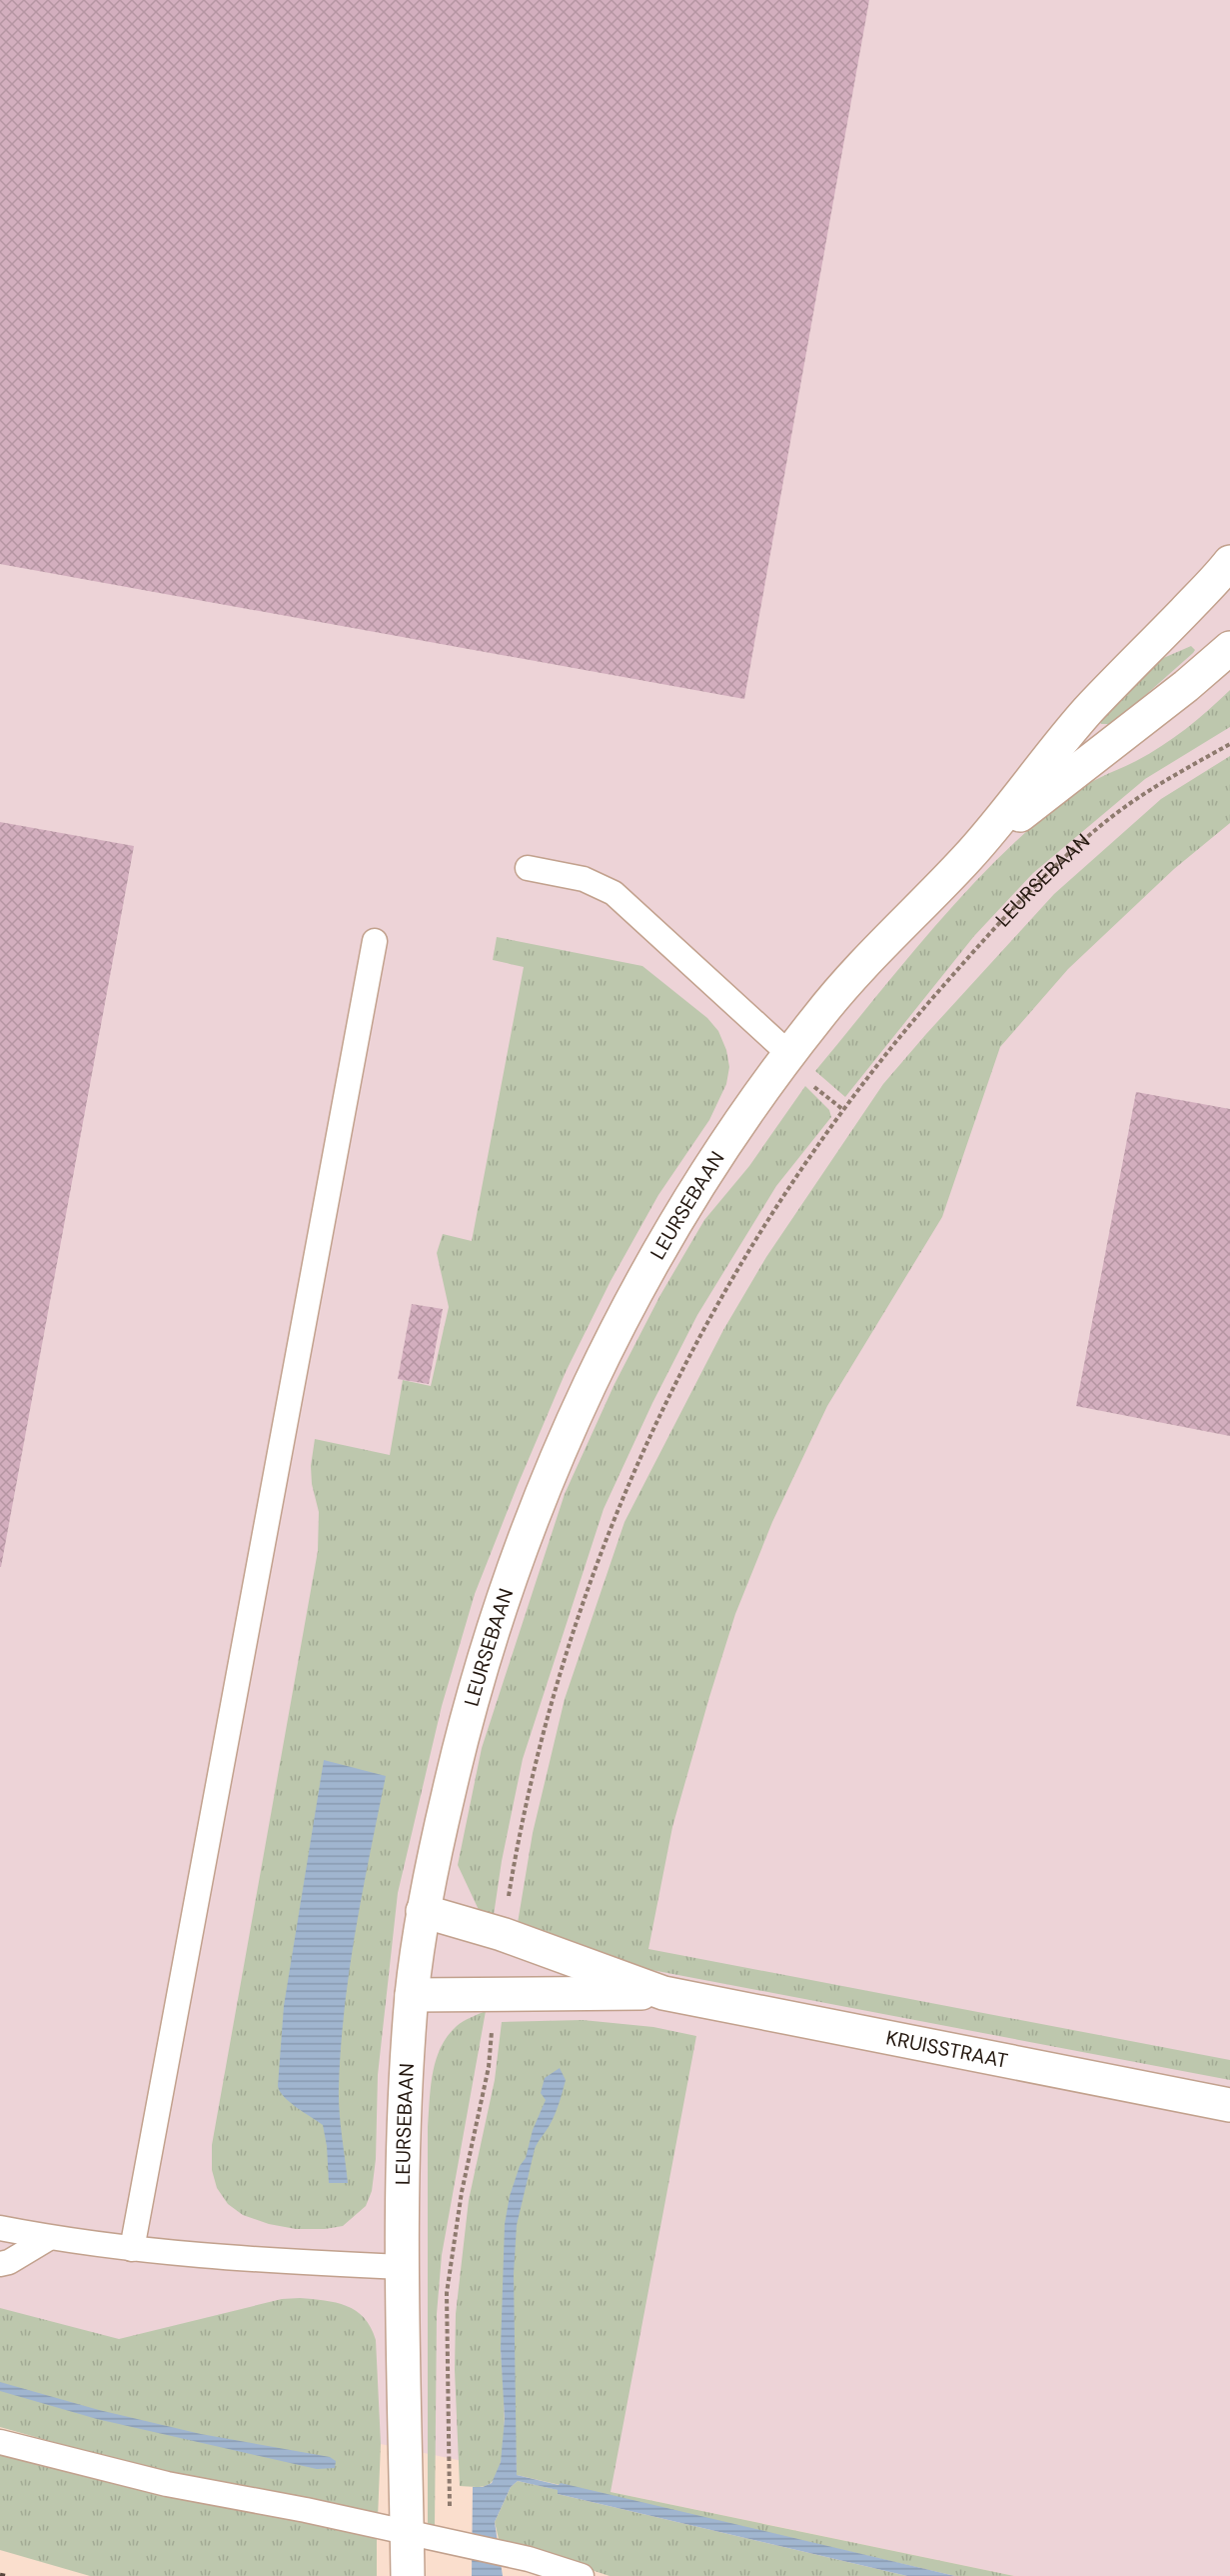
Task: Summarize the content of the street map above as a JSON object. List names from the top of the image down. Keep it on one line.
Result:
{"streets":{"street":["LEURSEBAAN","KRUISSTRAAT"]},"crossings":[["LEURSEBAAN","KRUISSTRAAT"]]}
